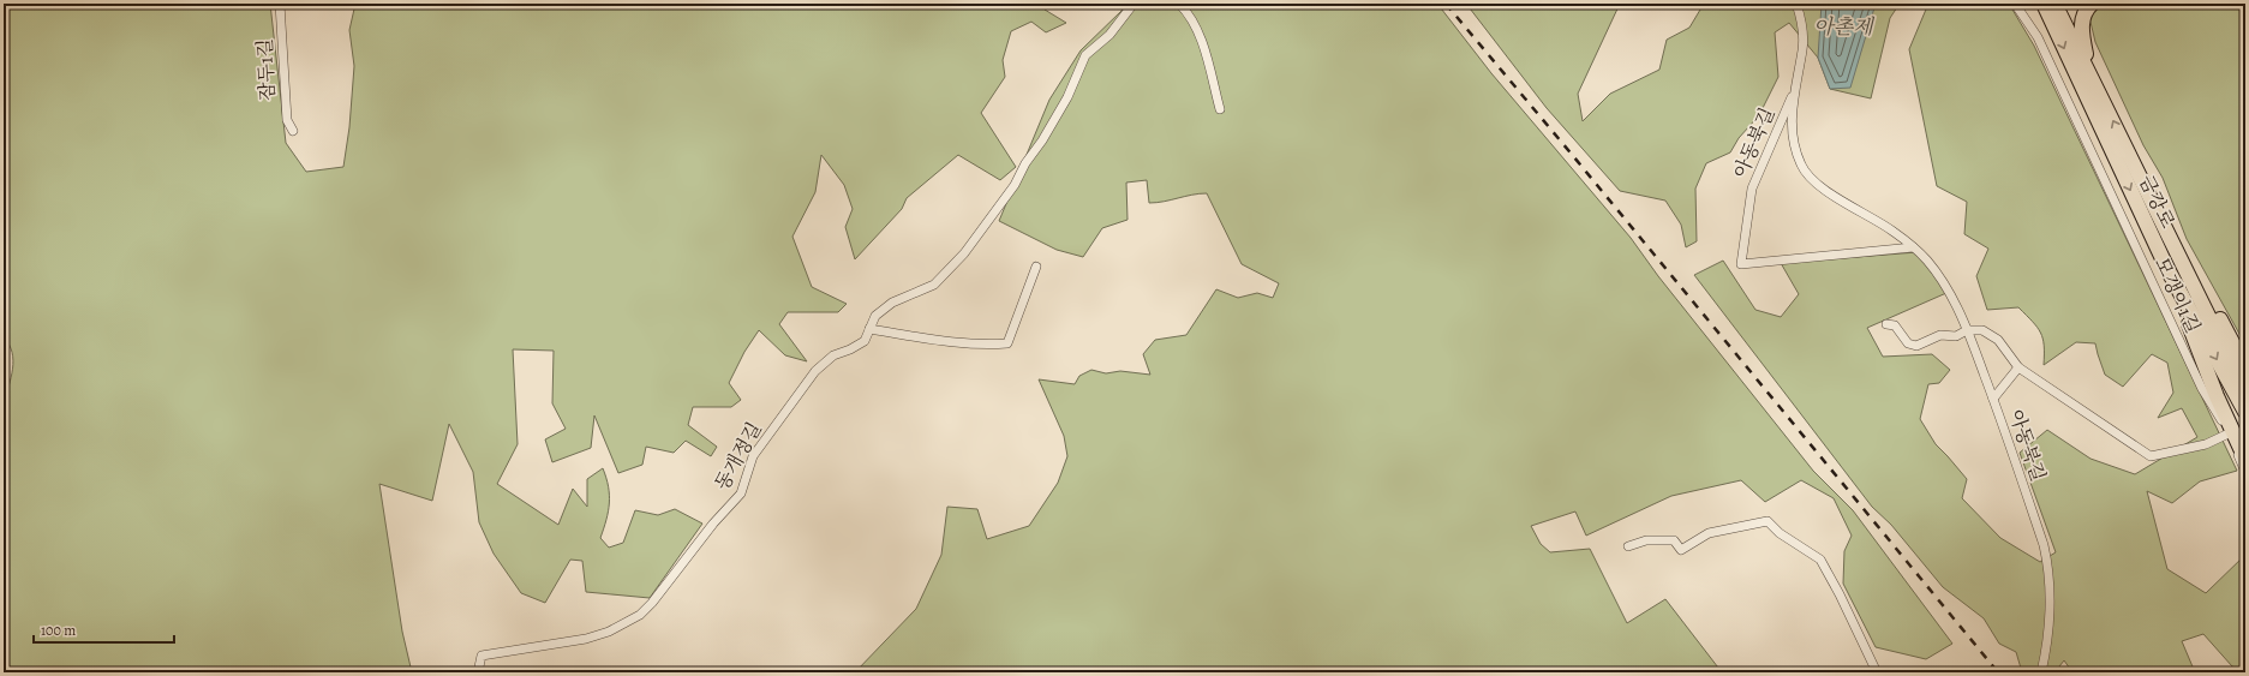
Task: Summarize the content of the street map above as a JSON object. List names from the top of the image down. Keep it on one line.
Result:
{"streets":{"highway":["금강로"],"street":["잠두1길","아동북길","모갱이1길","동개정길"]},"water":["아촌제"],"scale_bar":"100 m"}
